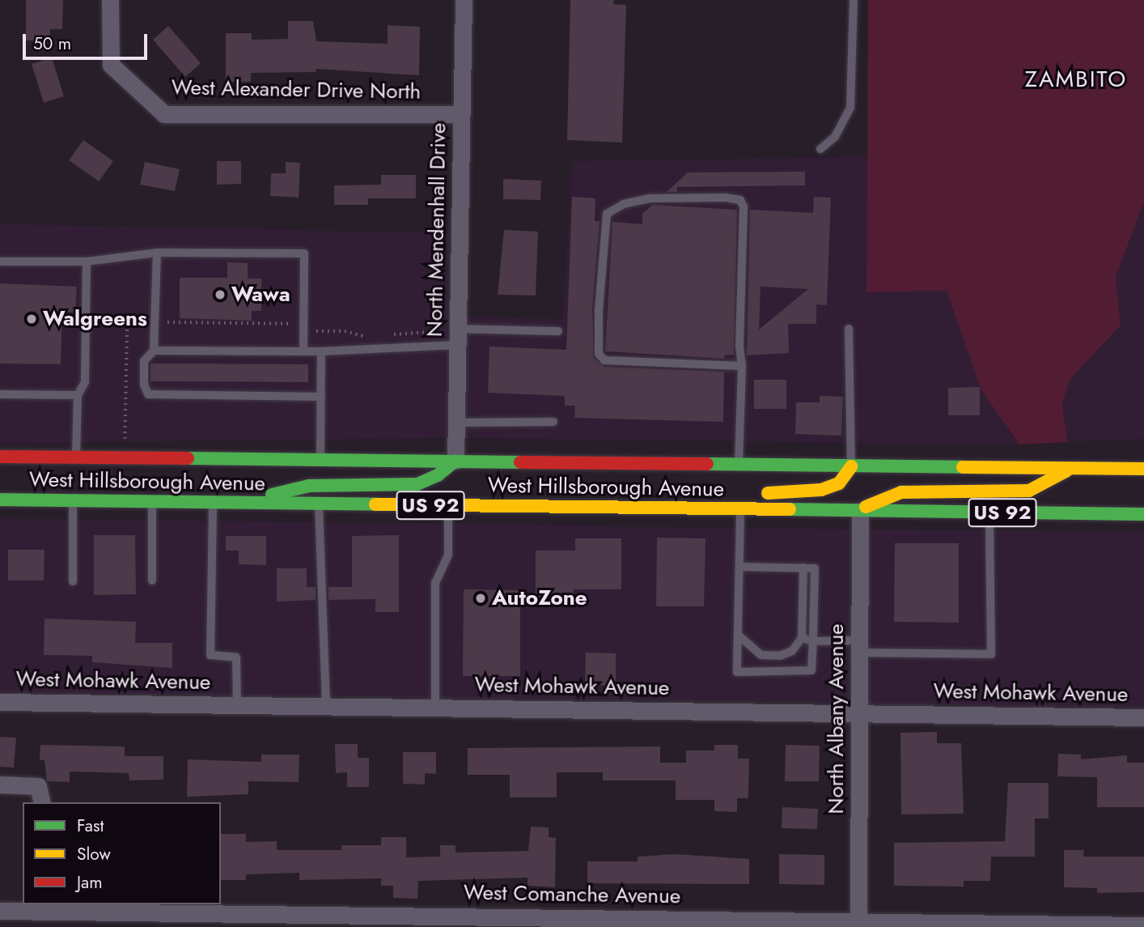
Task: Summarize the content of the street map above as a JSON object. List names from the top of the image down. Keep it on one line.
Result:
{"streets":{"main road":["West Hillsborough Avenue","US 92"],"street":["West Alexander Drive North","North Mendenhall Drive","West Mohawk Avenue","North Albany Avenue","West Comanche Avenue"]},"crossings":[["West Alexander Drive North","North Mendenhall Drive"],["North Mendenhall Drive","West Hillsborough Avenue"],["West Hillsborough Avenue","North Albany Avenue"],["West Mohawk Avenue","North Albany Avenue"],["North Albany Avenue","West Comanche Avenue"]],"districts":["ZAMBITO"],"places":["Wawa","Walgreens","AutoZone"],"legend":["Fast","Slow","Jam"],"scale_bar":"50 m"}
